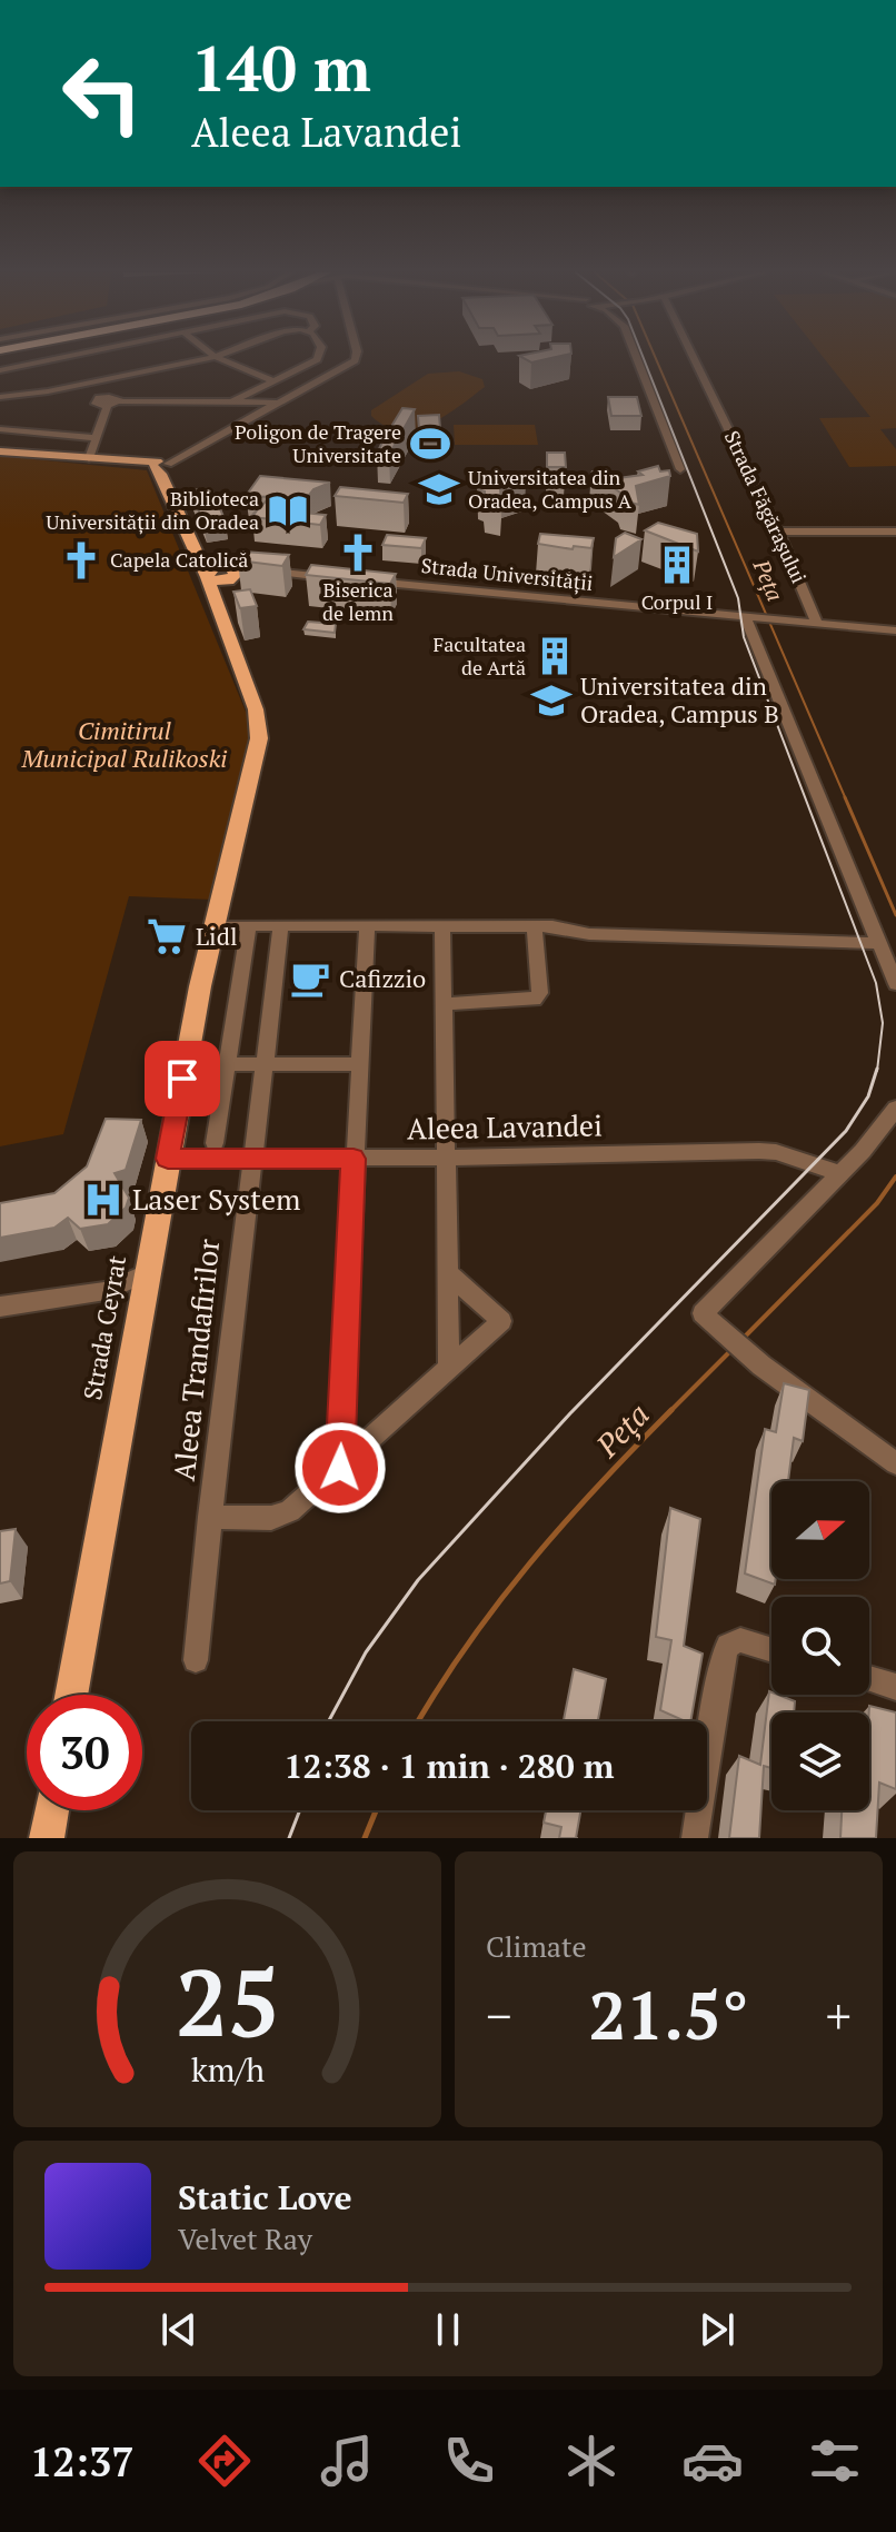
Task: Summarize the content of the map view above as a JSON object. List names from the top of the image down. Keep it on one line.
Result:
{"streets":{"main road":["Strada Ceyrat"],"street":["Strada Făgărașului","Strada Universității","Aleea Lavandei","Aleea Trandafirilor"]},"crossings":[["Strada Făgărașului","Strada Universității"],["Aleea Lavandei","Strada Ceyrat"],["Aleea Lavandei","Aleea Trandafirilor"]],"water":["Peța"],"parks":["Cimitirul Municipal Rulikoski"],"places":{"sports":["Poligon de Tragere Universitate"],"school or university":["Universitatea din Oradea, Campus A","Universitatea din Oradea, Campus B"],"library":["Biblioteca Universității din Oradea"],"church":["Biserica de lemn","Capela Catolică"],"building":["Corpul I","Facultatea de Artă"],"supermarket":["Lidl"],"cafe":["Cafizzio"],"hospital":["Laser System"]},"north":"right","page":{"turn":["140 m","Aleea Lavandei"],"limit":"30","trip":"12:38 · 1 min · 280 m","tile":"Climate","heat":["−","21.5°","+"],"song":["Static Love","Velvet Ray"],"tabs":"12:37","gauge":["25","km/h"]}}
